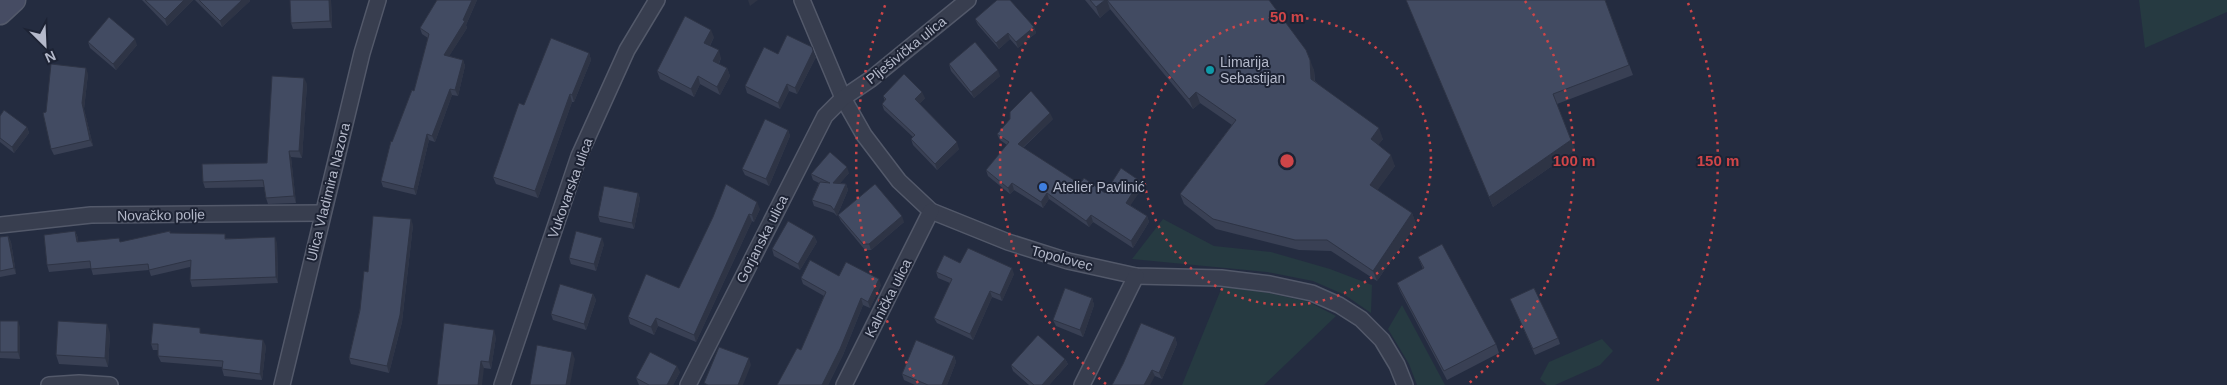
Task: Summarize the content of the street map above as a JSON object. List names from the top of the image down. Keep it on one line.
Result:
{"streets":{"street":["Plješivička ulica","Vukovarska ulica","Ulica Vladimira Nazora","Novačko polje","Gorjanska ulica","Topolovec","Kalnička ulica"]},"crossings":[["Plješivička ulica","Gorjanska ulica"],["Plješivička ulica","Topolovec"],["Ulica Vladimira Nazora","Novačko polje"],["Gorjanska ulica","Topolovec"],["Topolovec","Kalnička ulica"]],"places":["Limarija Sebastijan","Atelier Pavlinić"],"north":"bottom right","rings":["50 m","100 m","150 m"]}
